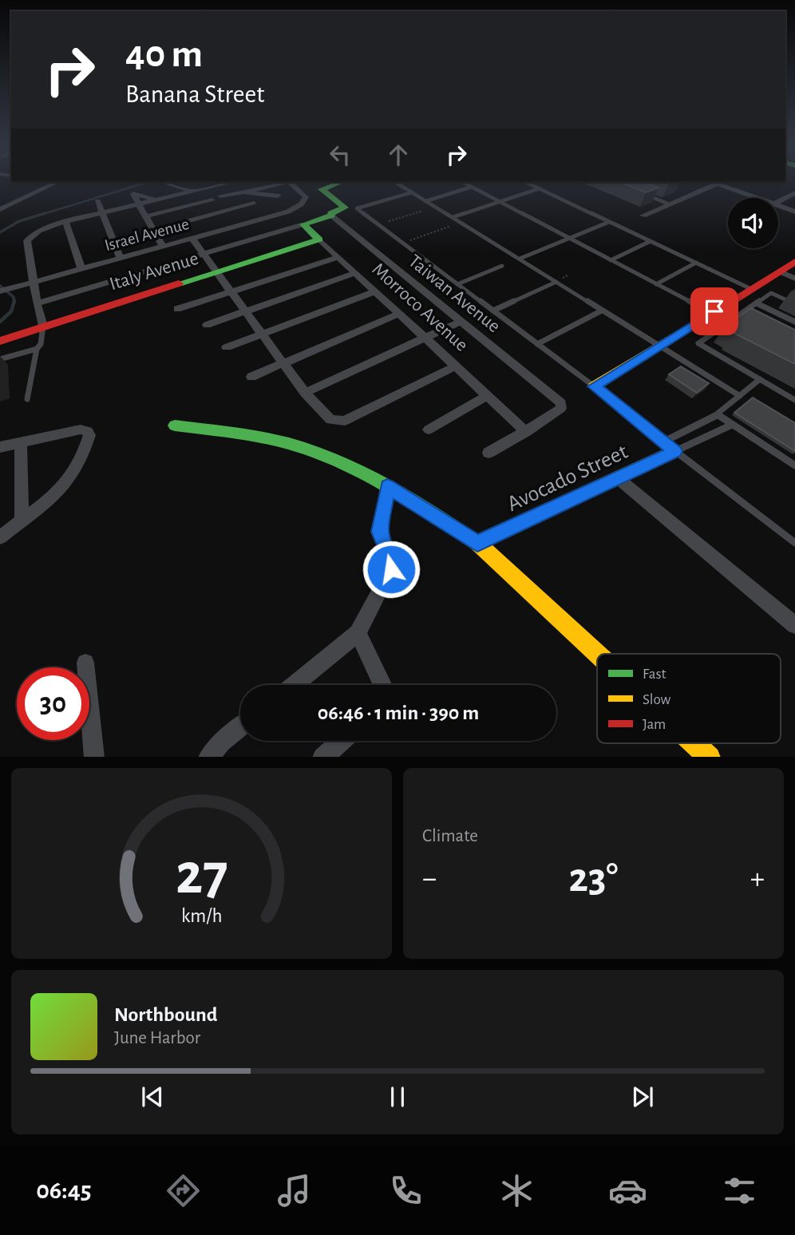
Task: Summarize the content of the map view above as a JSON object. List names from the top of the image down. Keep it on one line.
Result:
{"streets":{"street":["Israel Avenue","Italy Avenue","Taiwan Avenue","Morroco Avenue","Avocado Street"]},"crossings":[["Israel Avenue","Morroco Avenue"],["Italy Avenue","Morroco Avenue"],["Taiwan Avenue","Morroco Avenue"]],"legend":["Fast","Slow","Jam"],"page":{"turn":["40 m","Banana Street"],"limit":"30","trip":"06:46 · 1 min · 390 m","tile":"Climate","heat":["−","23°","+"],"song":["Northbound","June Harbor"],"tabs":"06:45","gauge":["27","km/h"]}}
